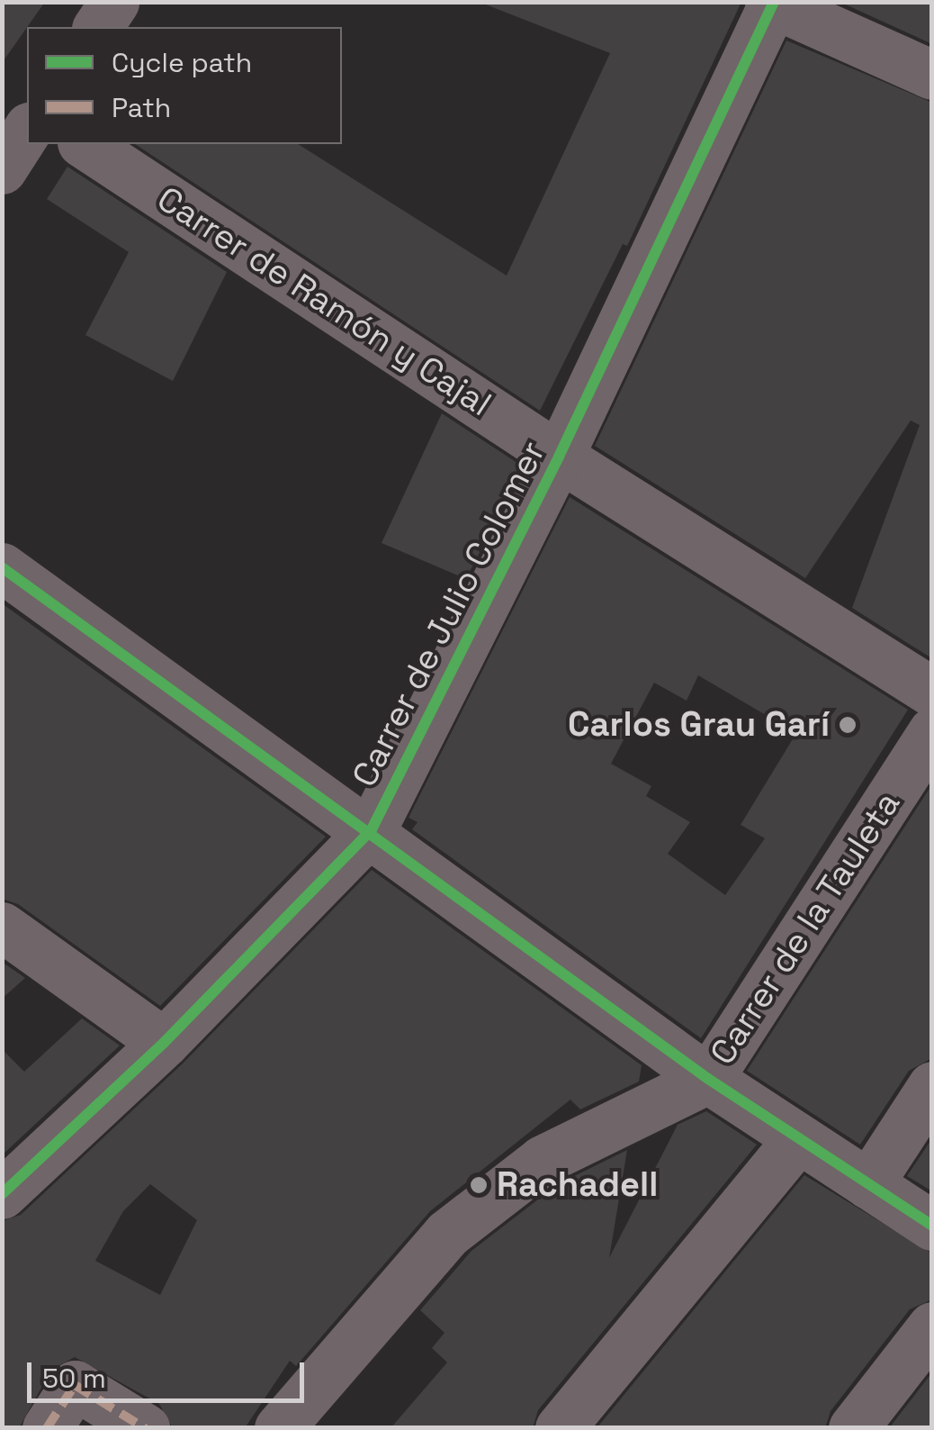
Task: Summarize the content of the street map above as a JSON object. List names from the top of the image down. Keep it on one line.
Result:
{"streets":{"street":["Carrer de Ramón y Cajal","Carrer de Julio Colomer","Carrer de la Tauleta"]},"crossings":[["Carrer de Ramón y Cajal","Carrer de Julio Colomer"]],"places":["Carlos Grau Garí","Rachadell"],"legend":["Cycle path","Path"],"scale_bar":"50 m"}
